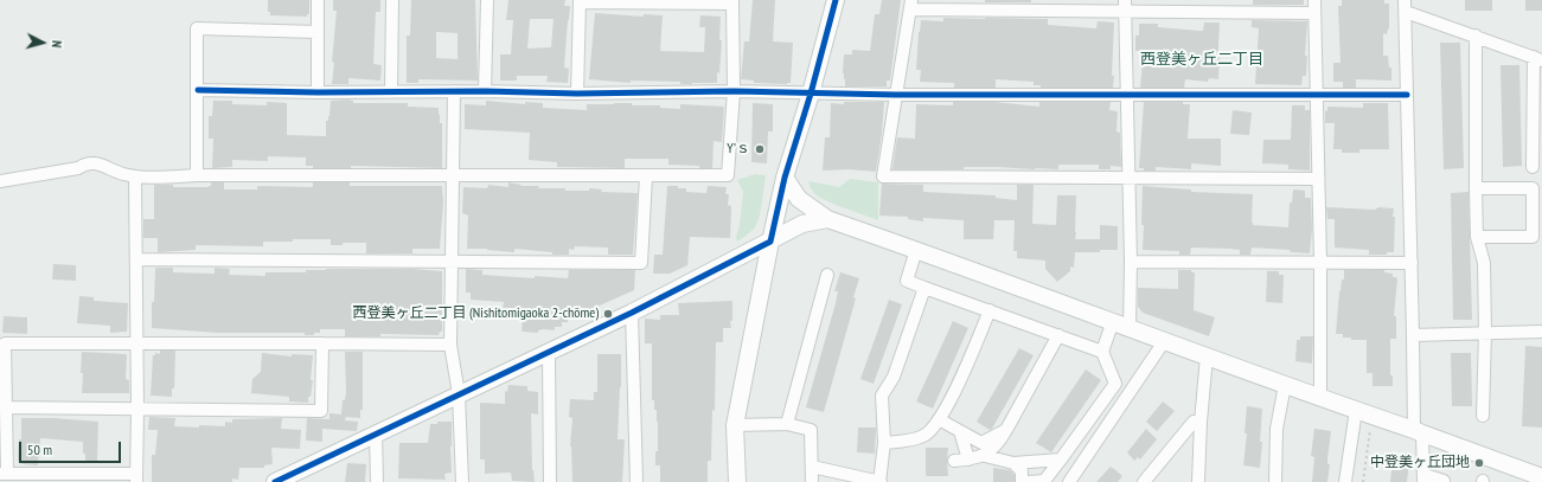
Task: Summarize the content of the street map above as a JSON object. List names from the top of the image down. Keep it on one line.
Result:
{"districts":["西登美ヶ丘二丁目"],"places":["Y’ｓ","西登美ヶ丘二丁目 (Nishitomigaoka 2-chōme)","中登美ヶ丘団地"],"scale_bar":"50 m","north":"right"}
